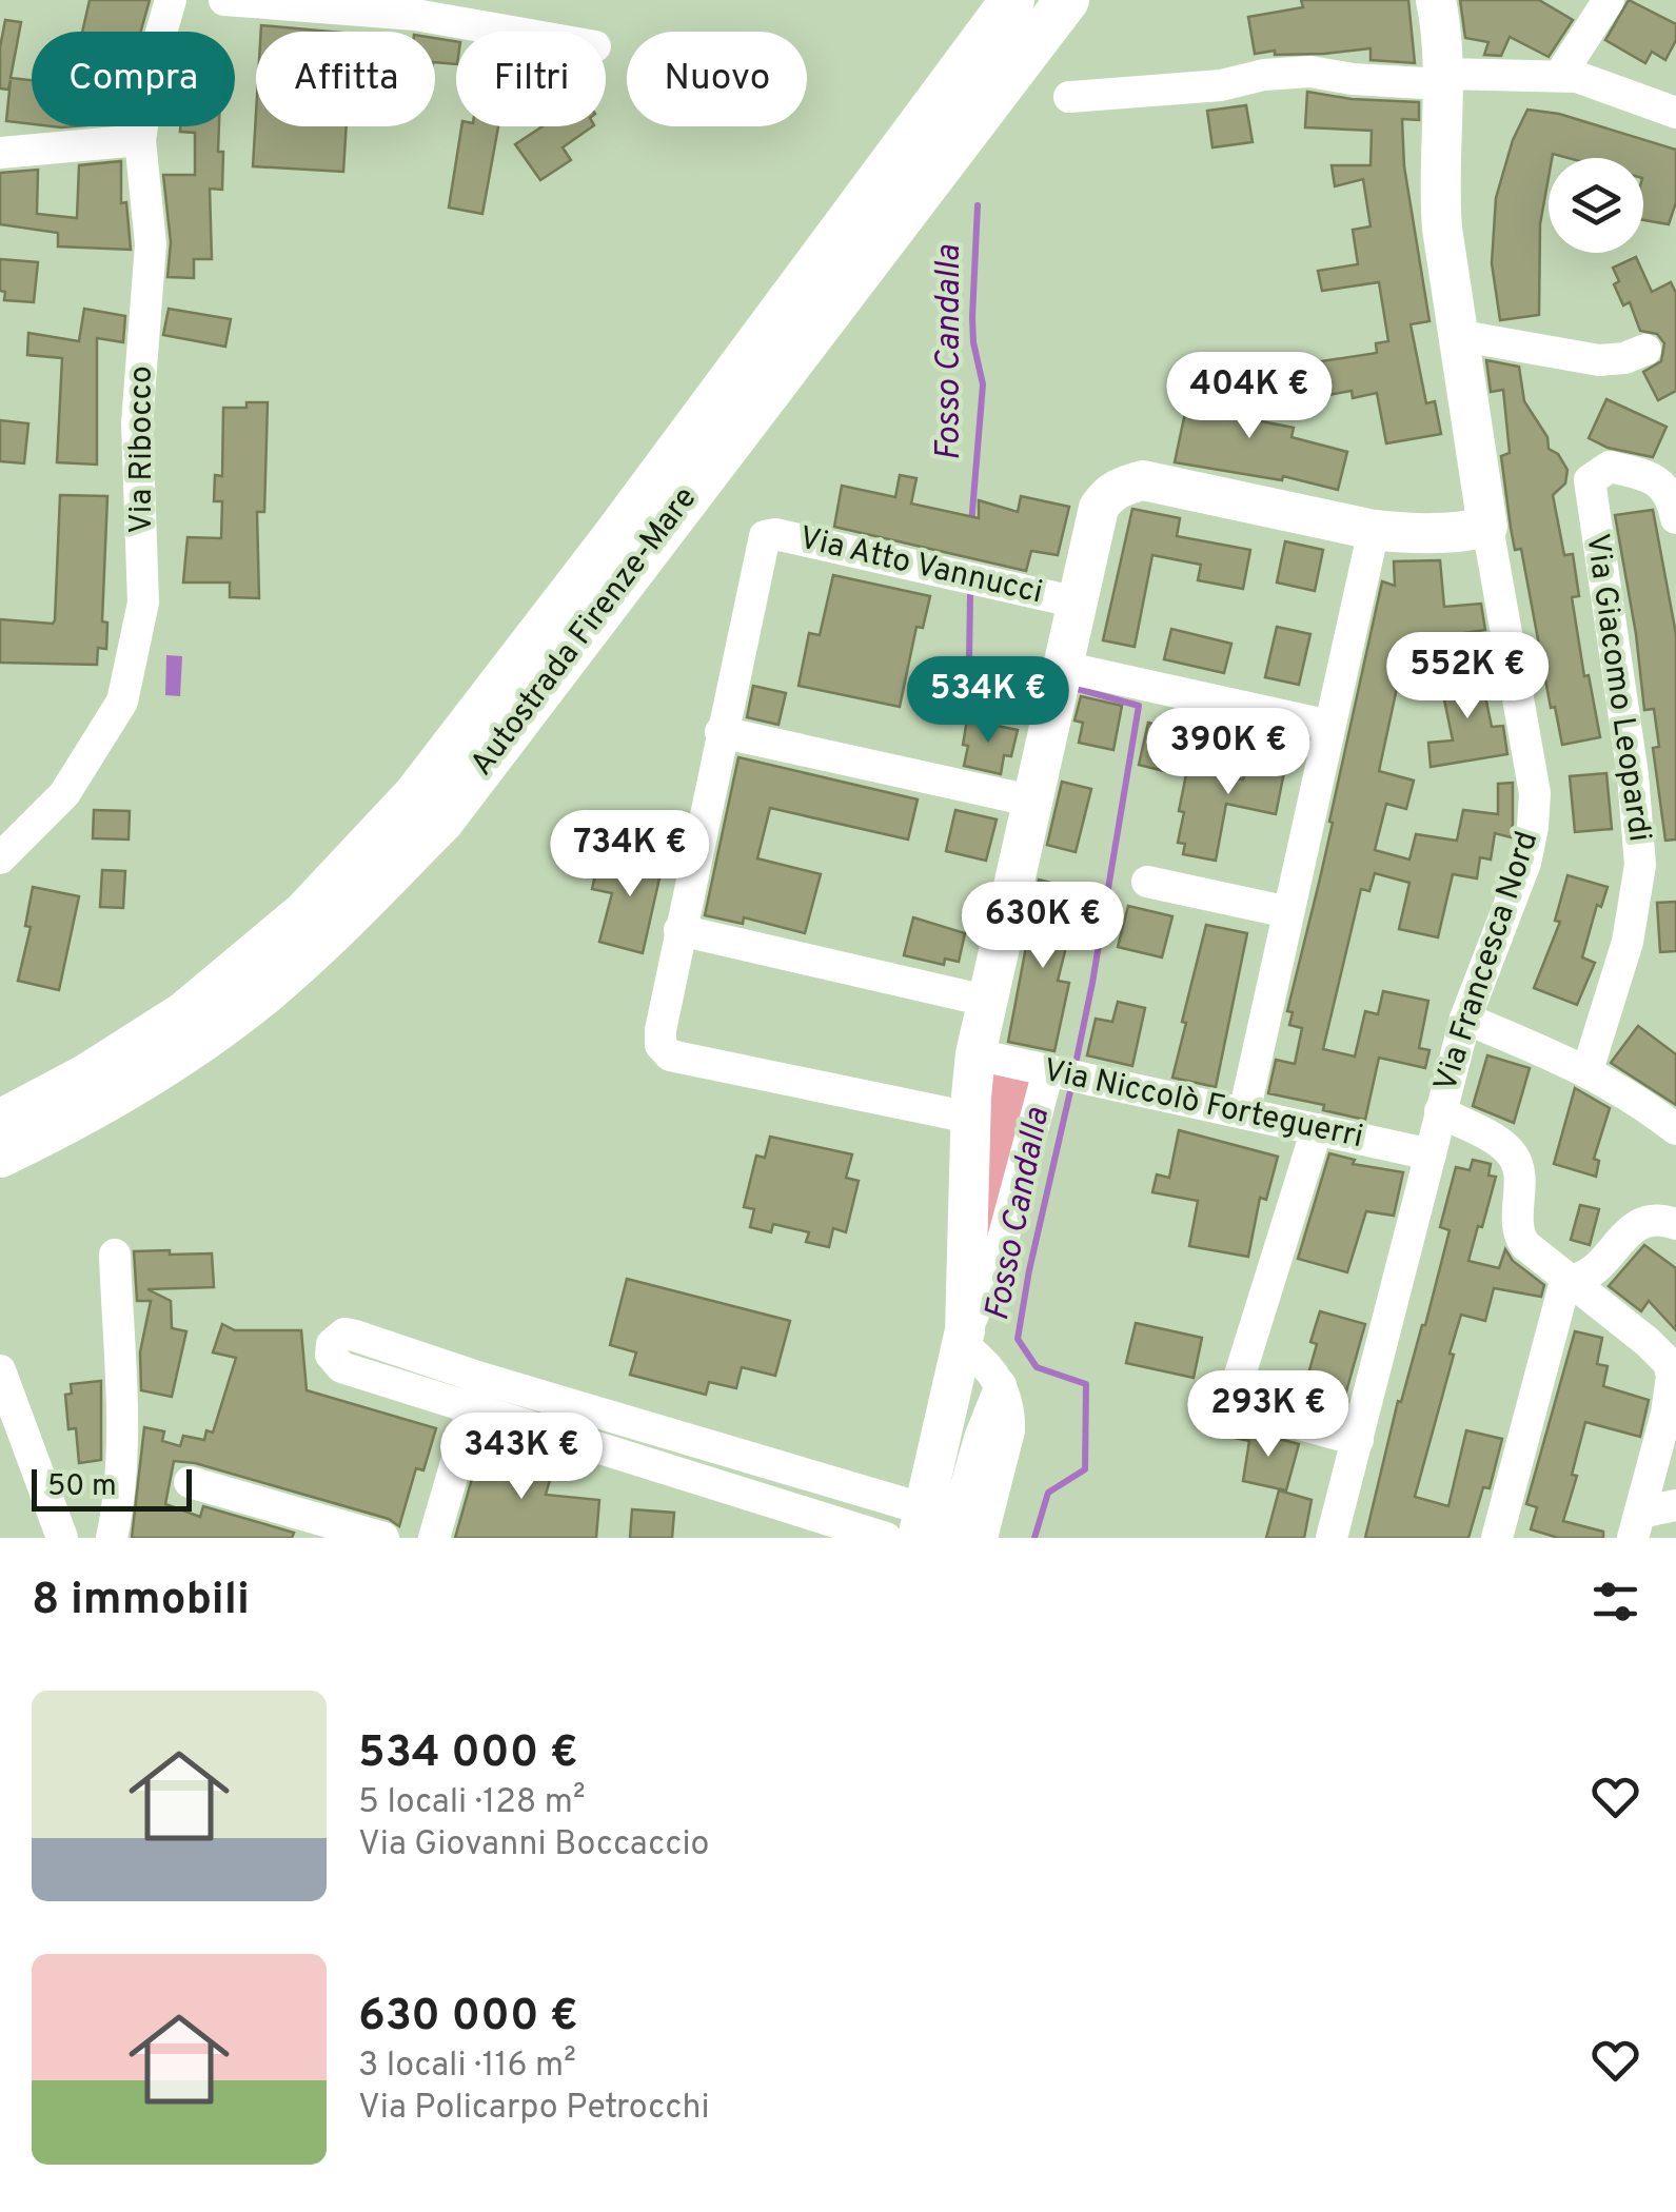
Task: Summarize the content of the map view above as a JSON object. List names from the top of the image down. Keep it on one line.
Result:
{"streets":{"highway":["Autostrada Firenze-Mare"],"main road":["Via Francesca Nord"],"street":["Via Ribocco","Via Atto Vannucci","Via Giacomo Leopardi","Via Niccolò Forteguerri"]},"crossings":[["Via Francesca Nord","Via Niccolò Forteguerri"]],"water":["Fosso Candalla"],"scale_bar":"50 m","page":{"chip":["Compra","Affitta","Filtri","Nuovo"],"price":["404K €","552K €","534K €","390K €","734K €","630K €","293K €","343K €"],"scale":"50 m","heading":"8 immobili","list":[{"name":"534 000 €","note":"5 locali · 128 m² · Via Giovanni Boccaccio"},{"name":"630 000 €","note":"3 locali · 116 m² · Via Policarpo Petrocchi"}]}}
